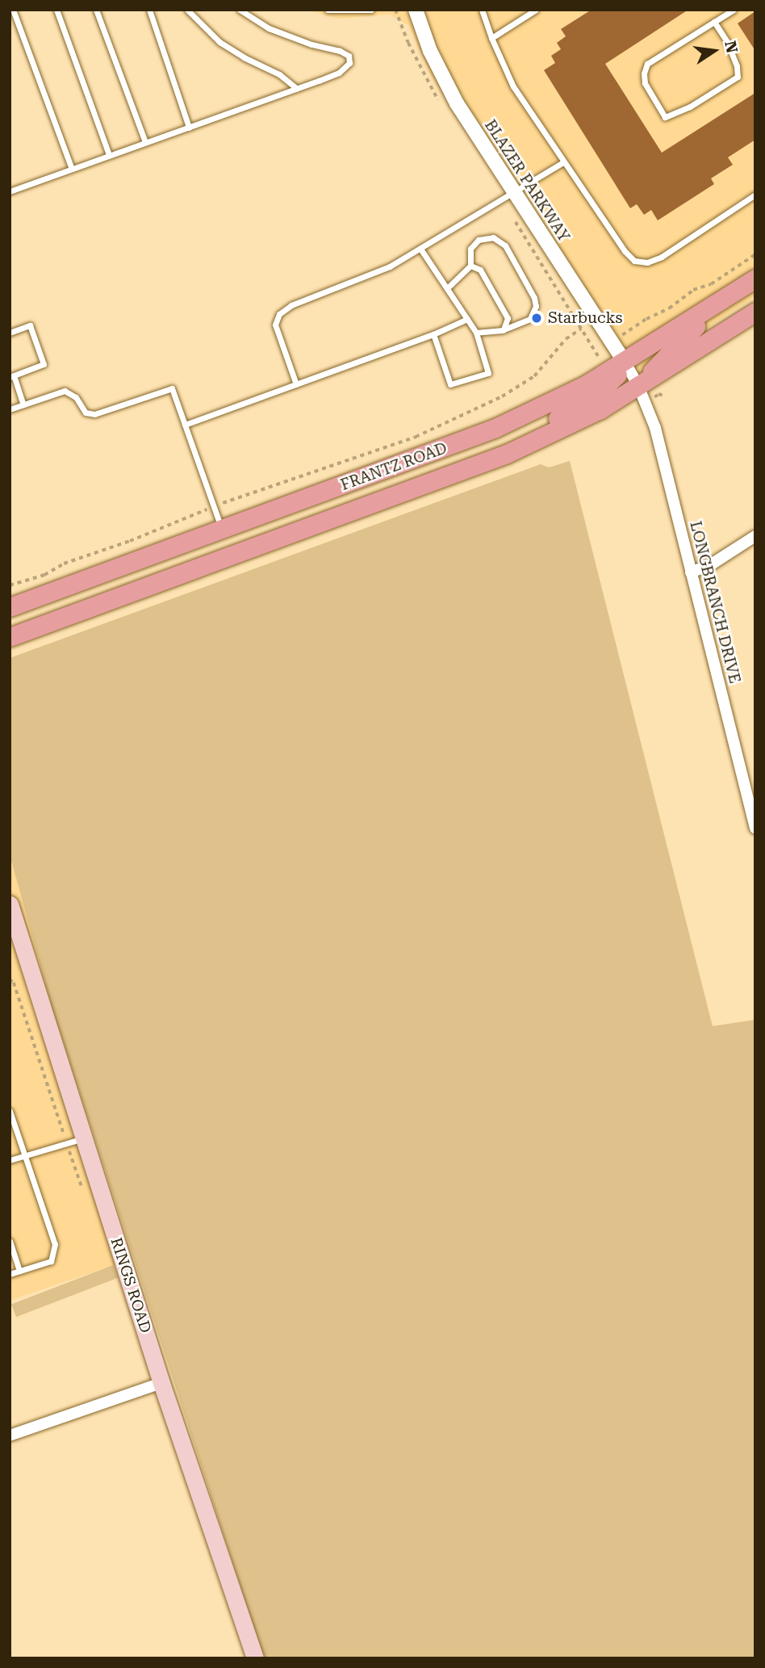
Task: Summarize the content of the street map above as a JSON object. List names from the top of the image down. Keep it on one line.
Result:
{"streets":{"main road":["FRANTZ ROAD","RINGS ROAD"],"street":["BLAZER PARKWAY","LONGBRANCH DRIVE"]},"crossings":[["BLAZER PARKWAY","FRANTZ ROAD"],["BLAZER PARKWAY","LONGBRANCH DRIVE"],["FRANTZ ROAD","LONGBRANCH DRIVE"]],"places":["Starbucks"],"north":"right"}
